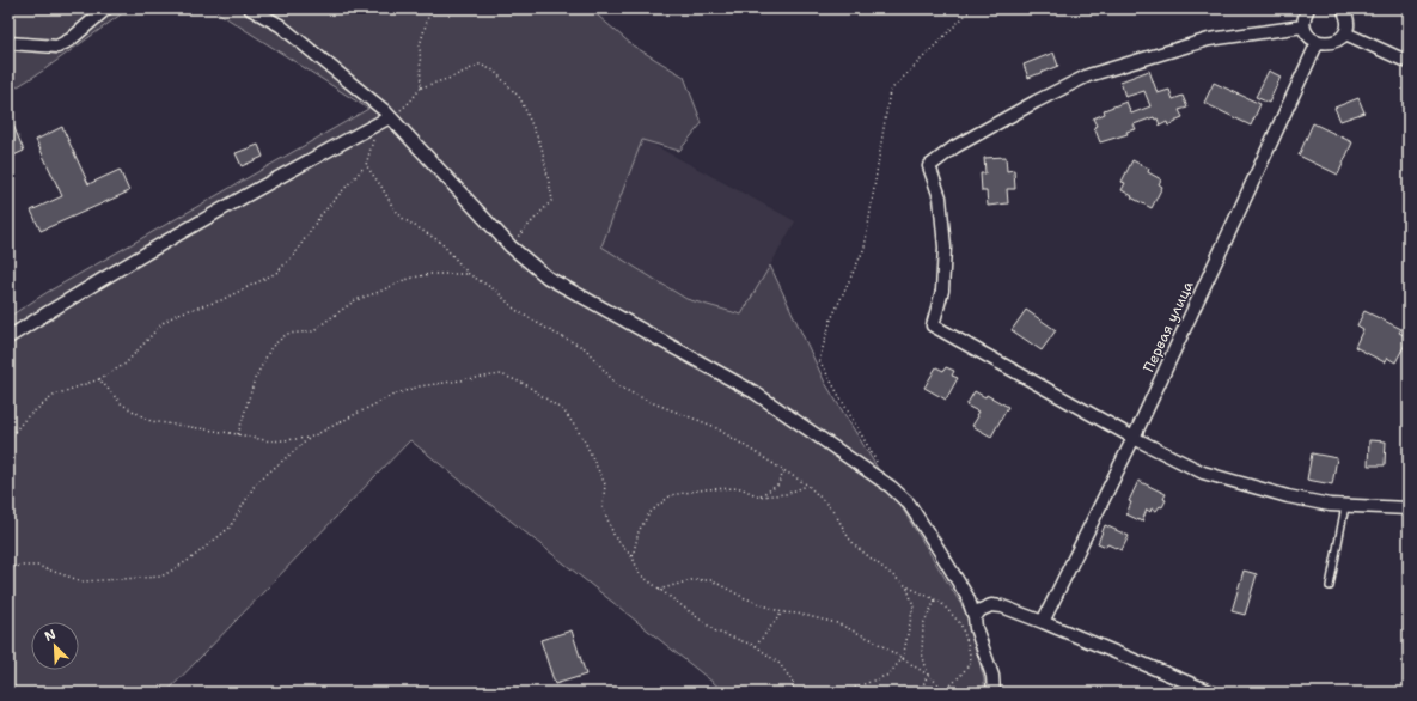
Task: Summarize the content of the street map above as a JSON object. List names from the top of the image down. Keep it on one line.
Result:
{"streets":{"street":["Первая улица"]},"north":"top left"}
